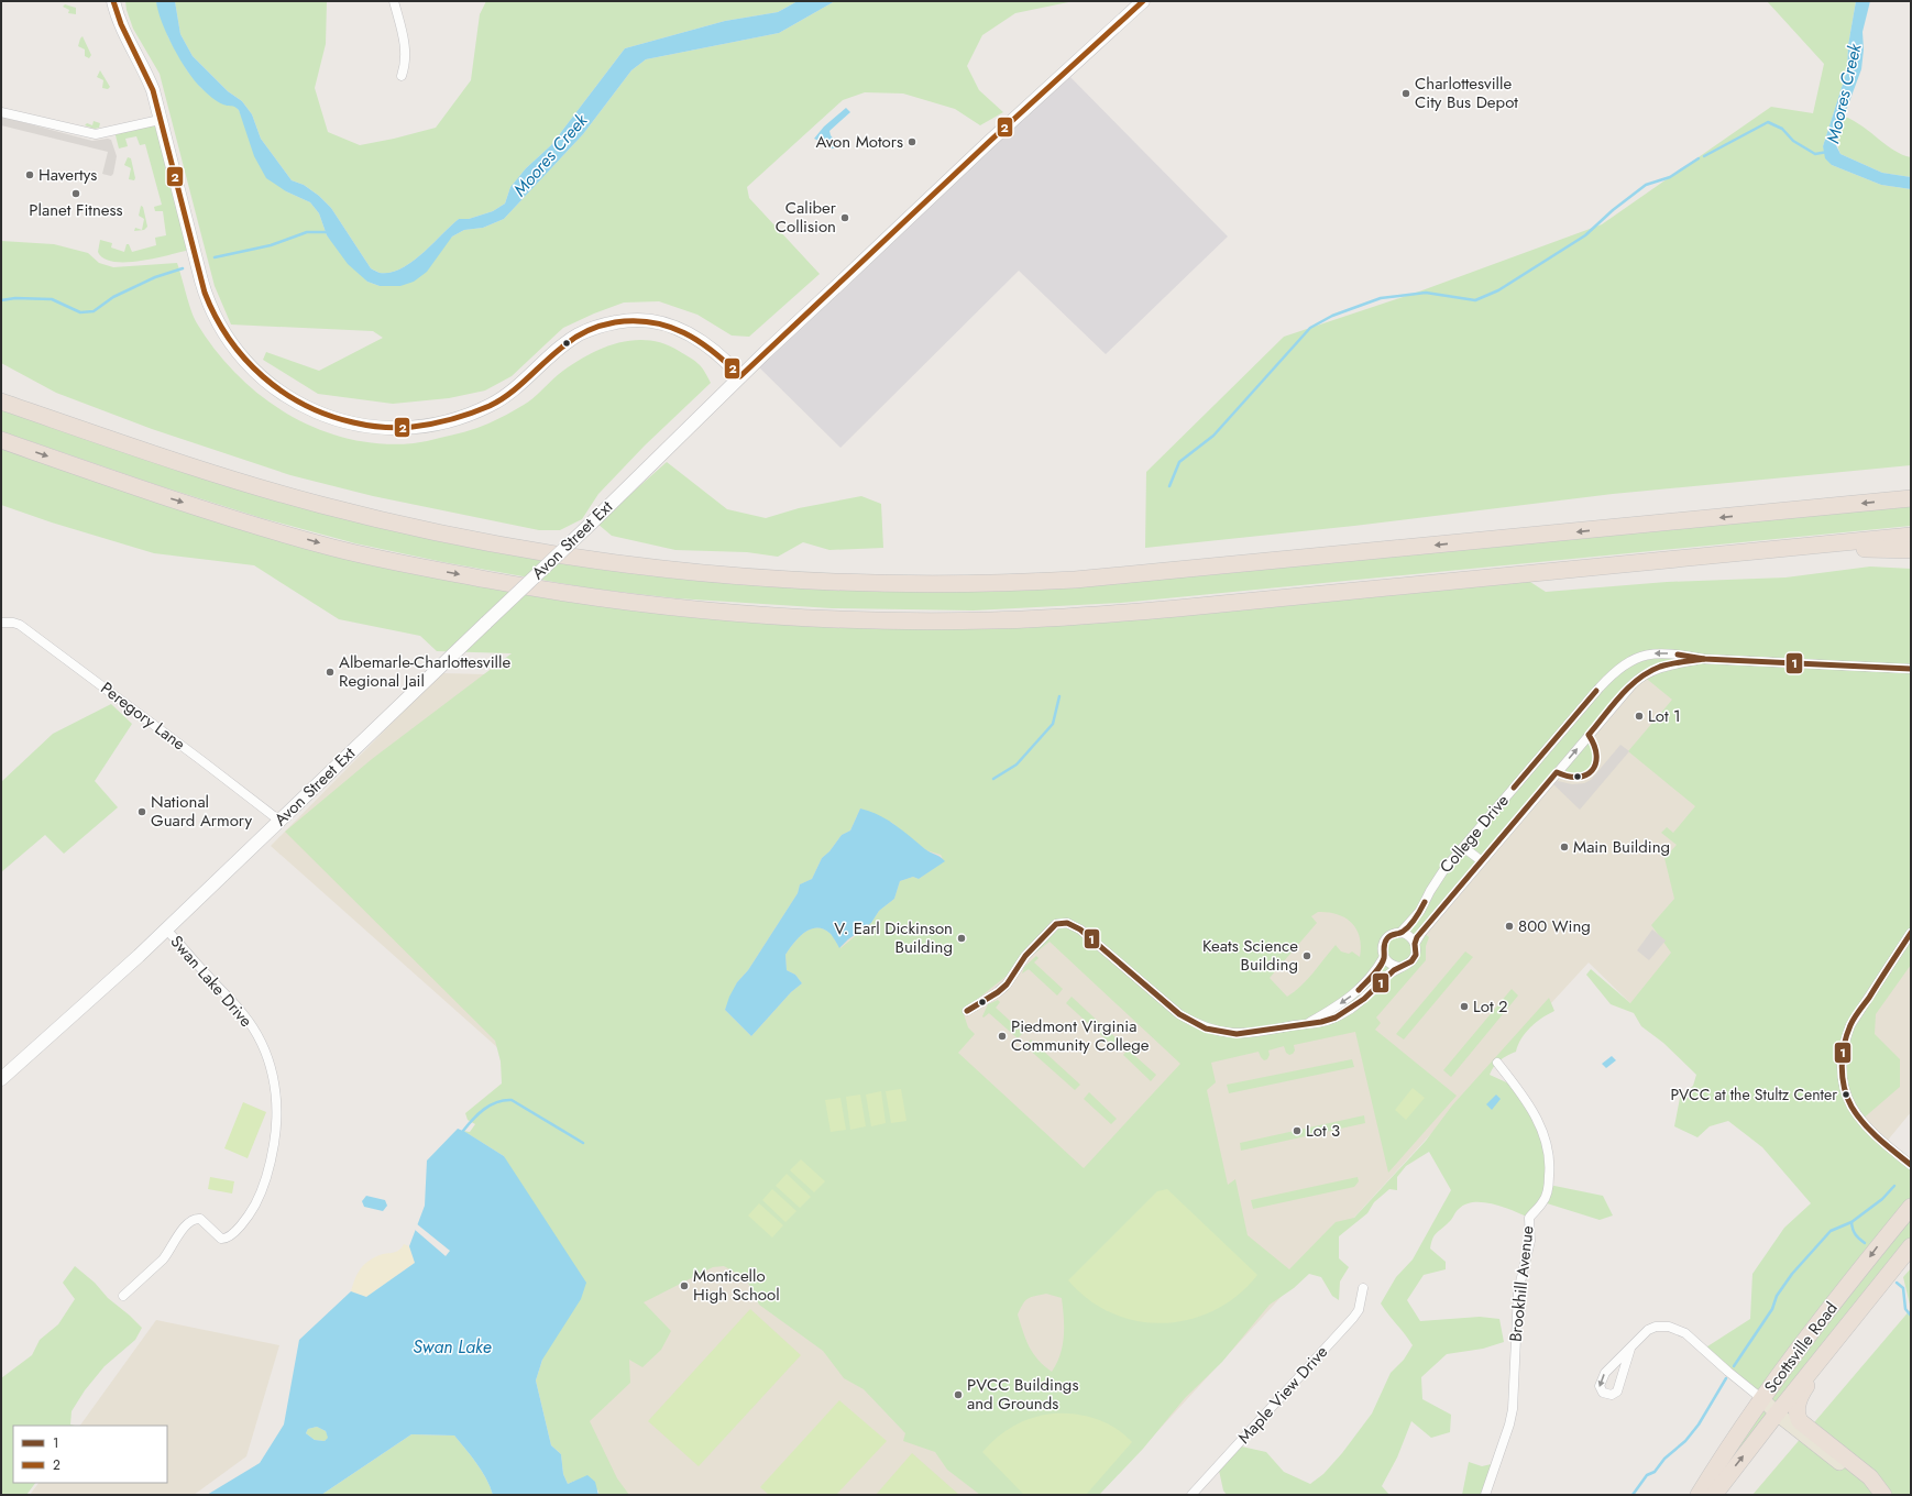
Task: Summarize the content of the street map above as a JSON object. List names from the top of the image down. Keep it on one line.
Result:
{"streets":{"highway":["Scottsville Road"],"main road":["Avon Street Ext"],"street":["Peregory Lane","College Drive","Swan Lake Drive","Brookhill Avenue","Maple View Drive"]},"crossings":[["Avon Street Ext","Peregory Lane"],["Avon Street Ext","Swan Lake Drive"]],"water":["Moores Creek","Swan Lake"],"places":["Charlottesville City Bus Depot","Avon Motors","Havertys","Planet Fitness","Caliber Collision","Albemarle-Charlottesville Regional Jail","Lot 1","National Guard Armory","Main Building","800 Wing","V. Earl Dickinson Building","Keats Science Building","Lot 2","Piedmont Virginia Community College","PVCC at the Stultz Center","Lot 3","Monticello High School","PVCC Buildings and Grounds"],"lines":["transit line 2","transit line 1"],"legend":["1","2"]}
